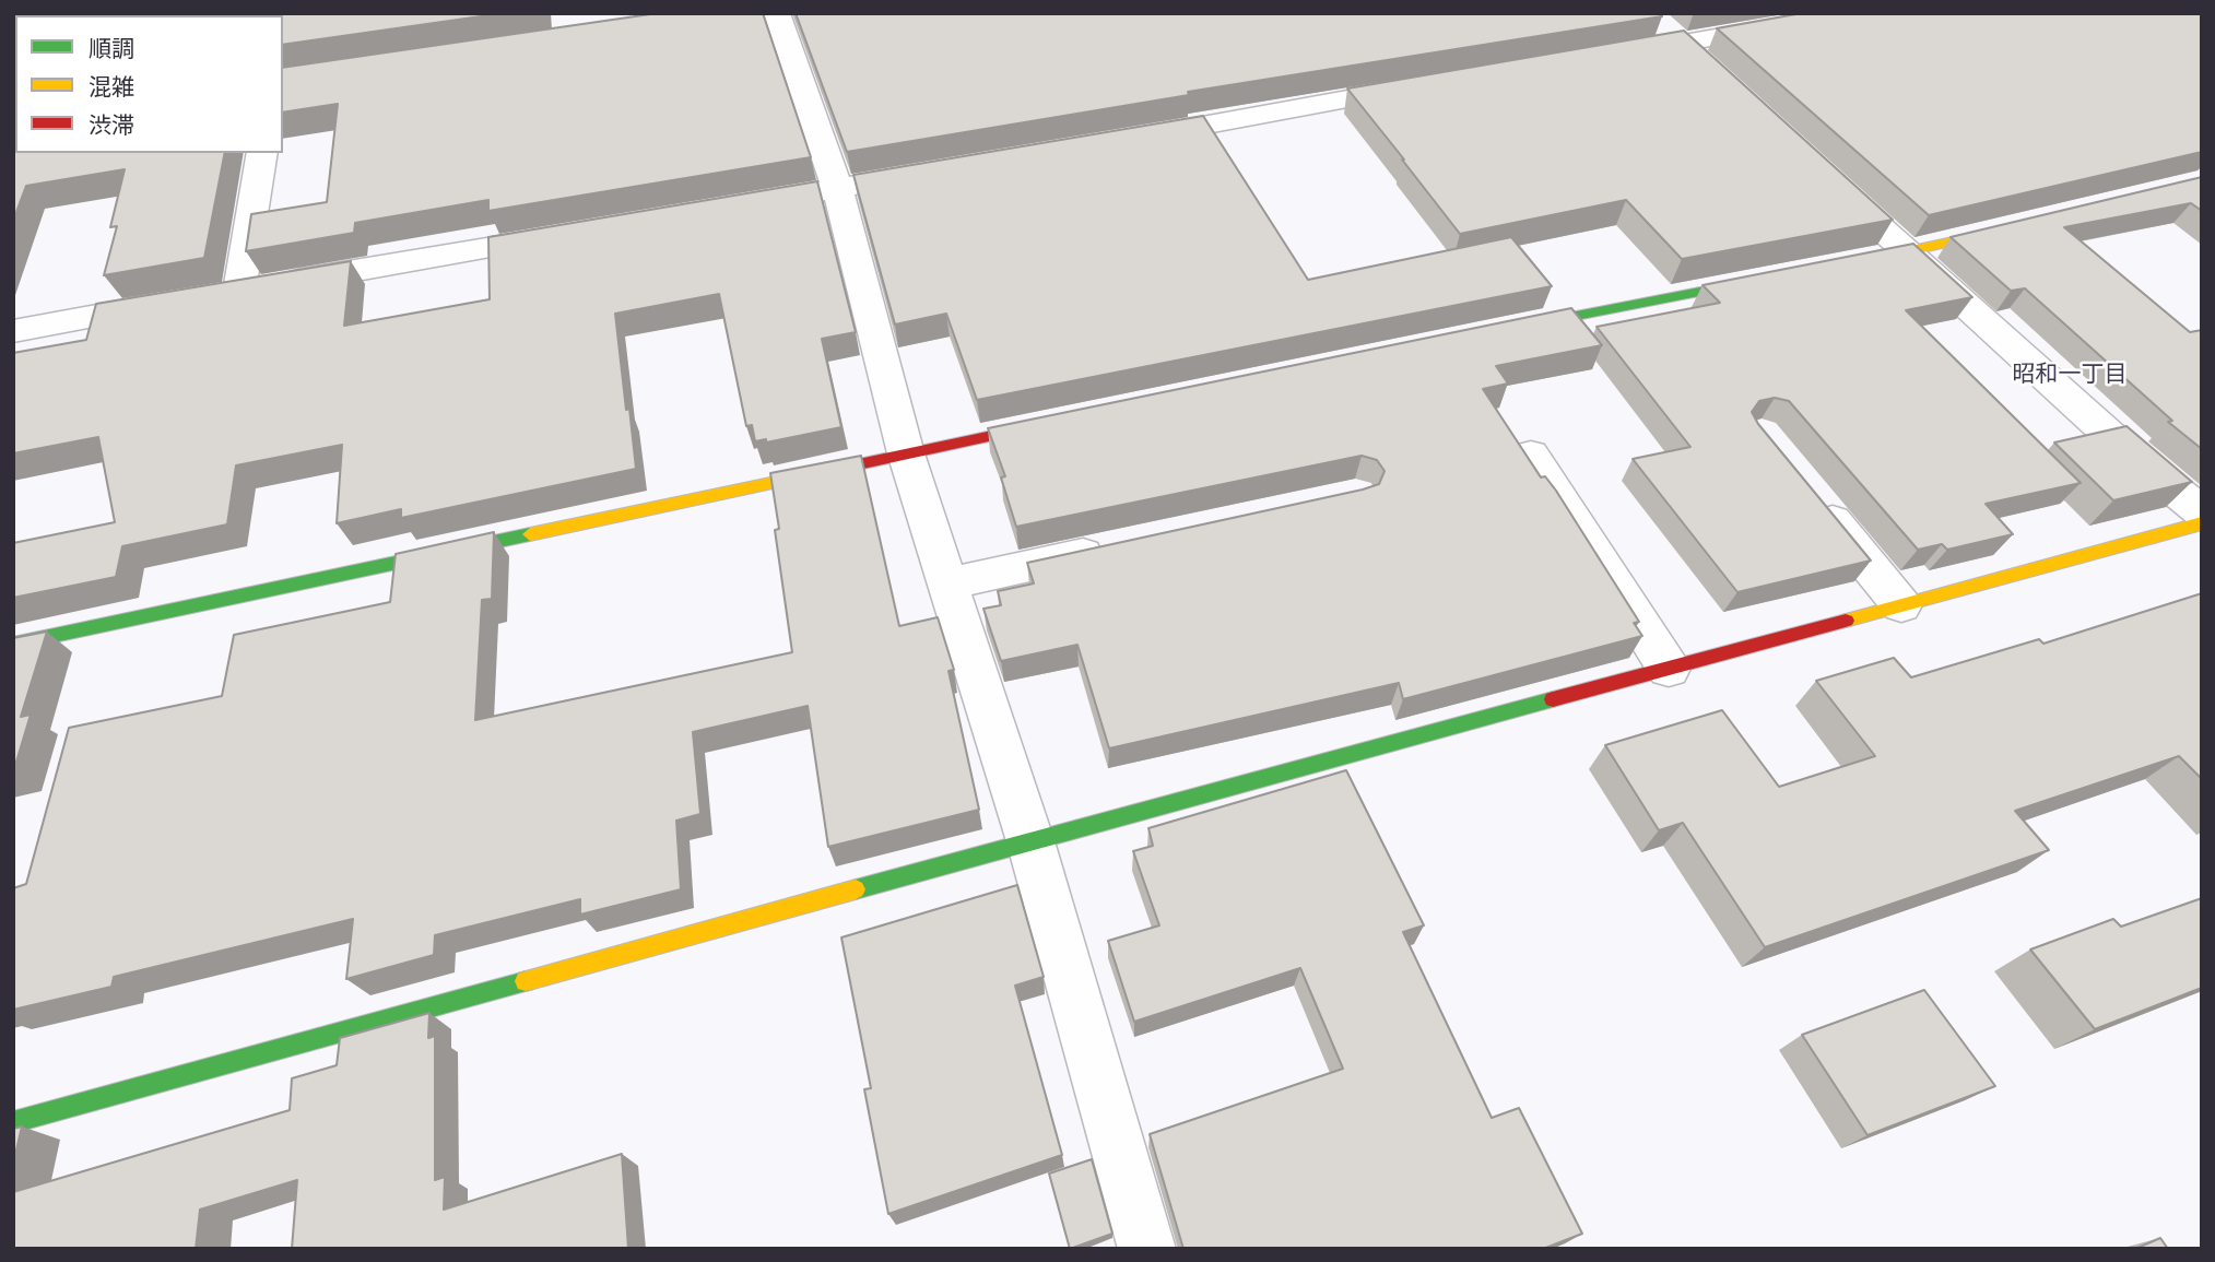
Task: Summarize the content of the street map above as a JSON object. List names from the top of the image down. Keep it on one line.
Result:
{"districts":["昭和一丁目"],"legend":["順調","混雑","渋滞"]}
